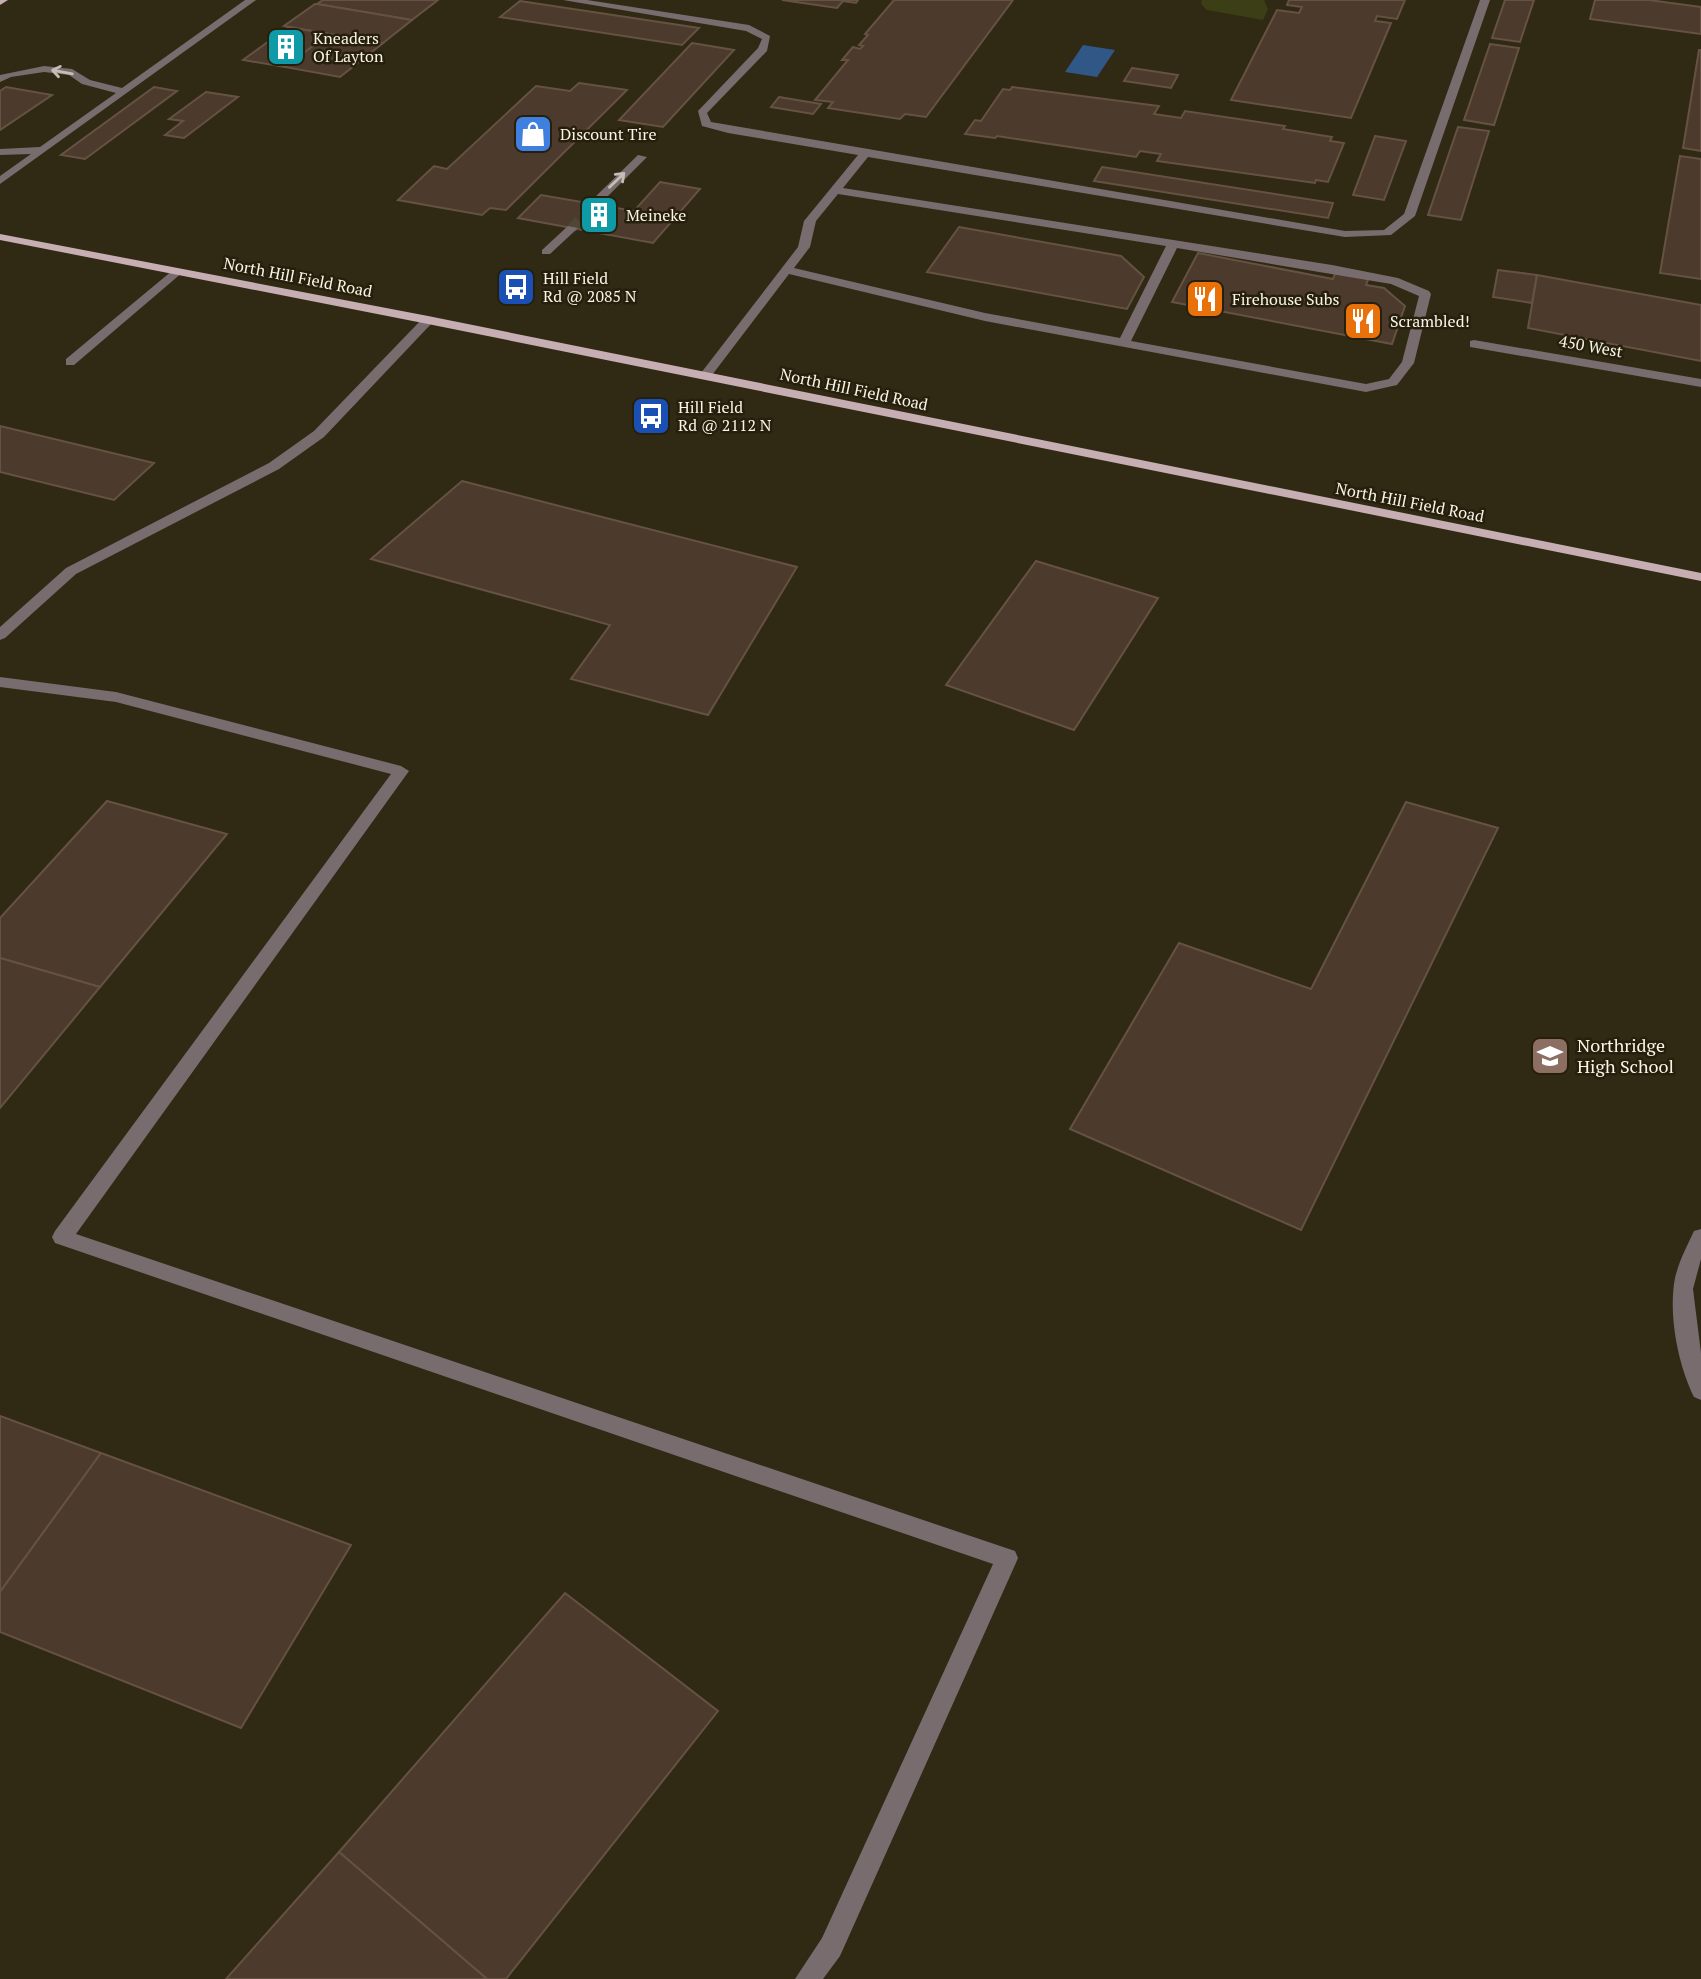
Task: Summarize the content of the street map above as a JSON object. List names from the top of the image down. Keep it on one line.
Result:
{"streets":{"main road":["North Hill Field Road"],"street":["450 West"]},"places":{"building":["Kneaders Of Layton","Meineke"],"shop":["Discount Tire"],"bus stop":["Hill Field Rd @ 2085 N","Hill Field Rd @ 2112 N"],"restaurant":["Firehouse Subs","Scrambled!"],"school or university":["Northridge High School"]}}
